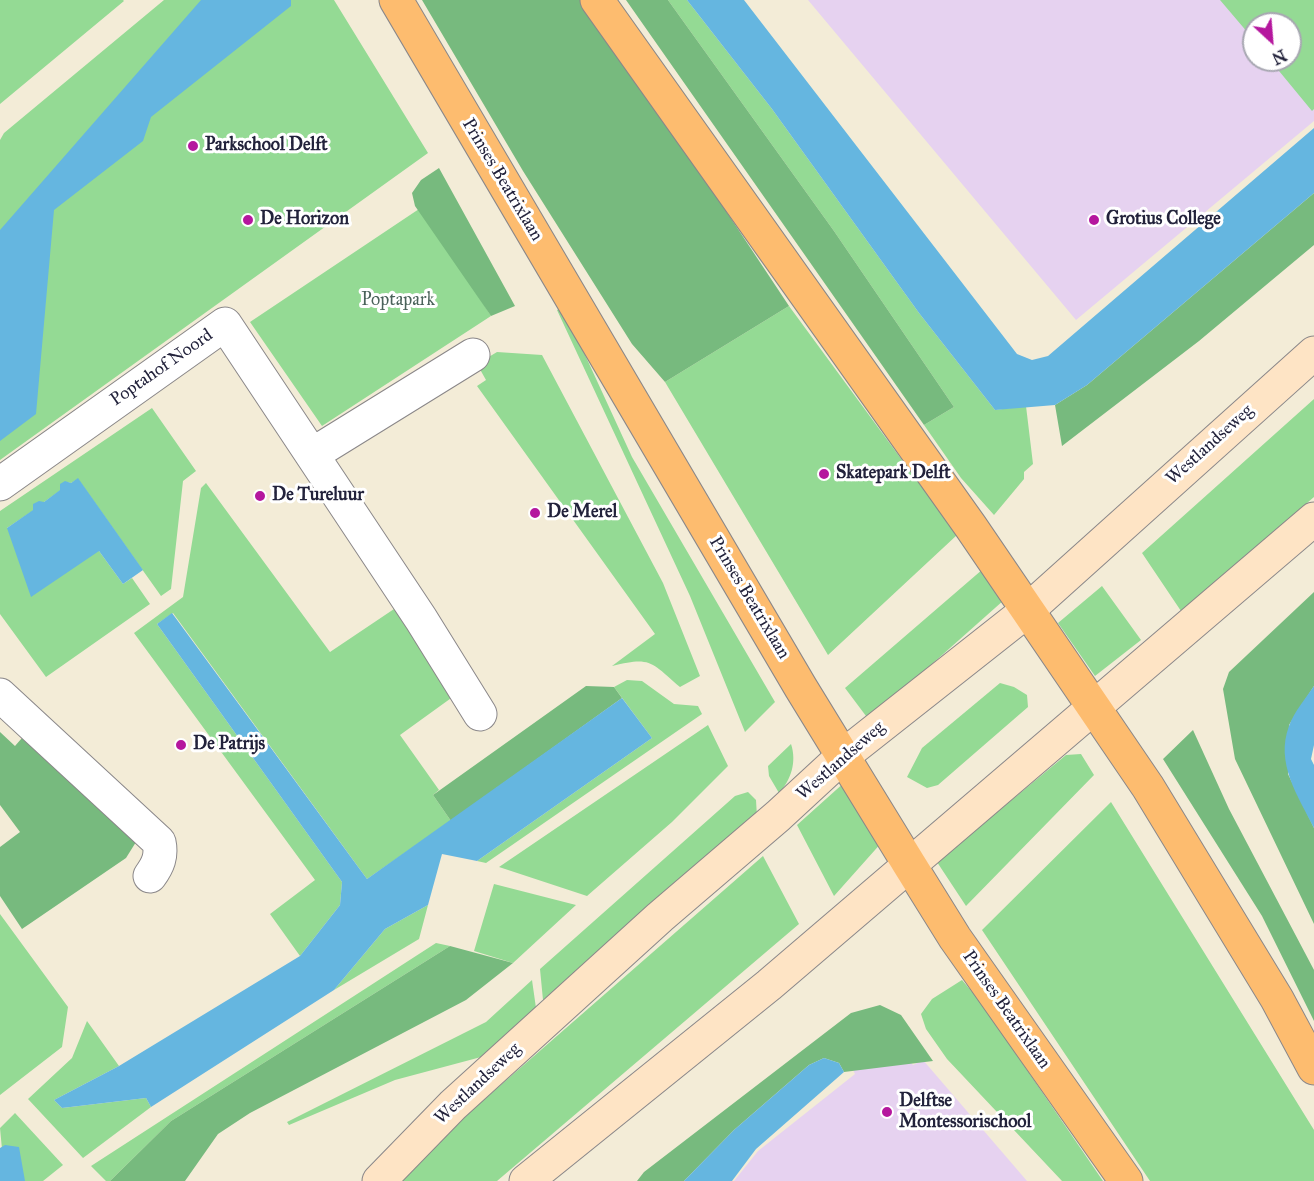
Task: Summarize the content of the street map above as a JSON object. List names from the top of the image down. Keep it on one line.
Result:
{"streets":{"main road":["Prinses Beatrixlaan","Westlandseweg"],"street":["Poptahof Noord"]},"crossings":[["Prinses Beatrixlaan","Westlandseweg"]],"parks":["Poptapark"],"places":["Parkschool Delft","De Horizon","Grotius College","Skatepark Delft","De Tureluur","De Merel","De Patrijs","Delftse Montessorischool"],"north":"bottom right"}
